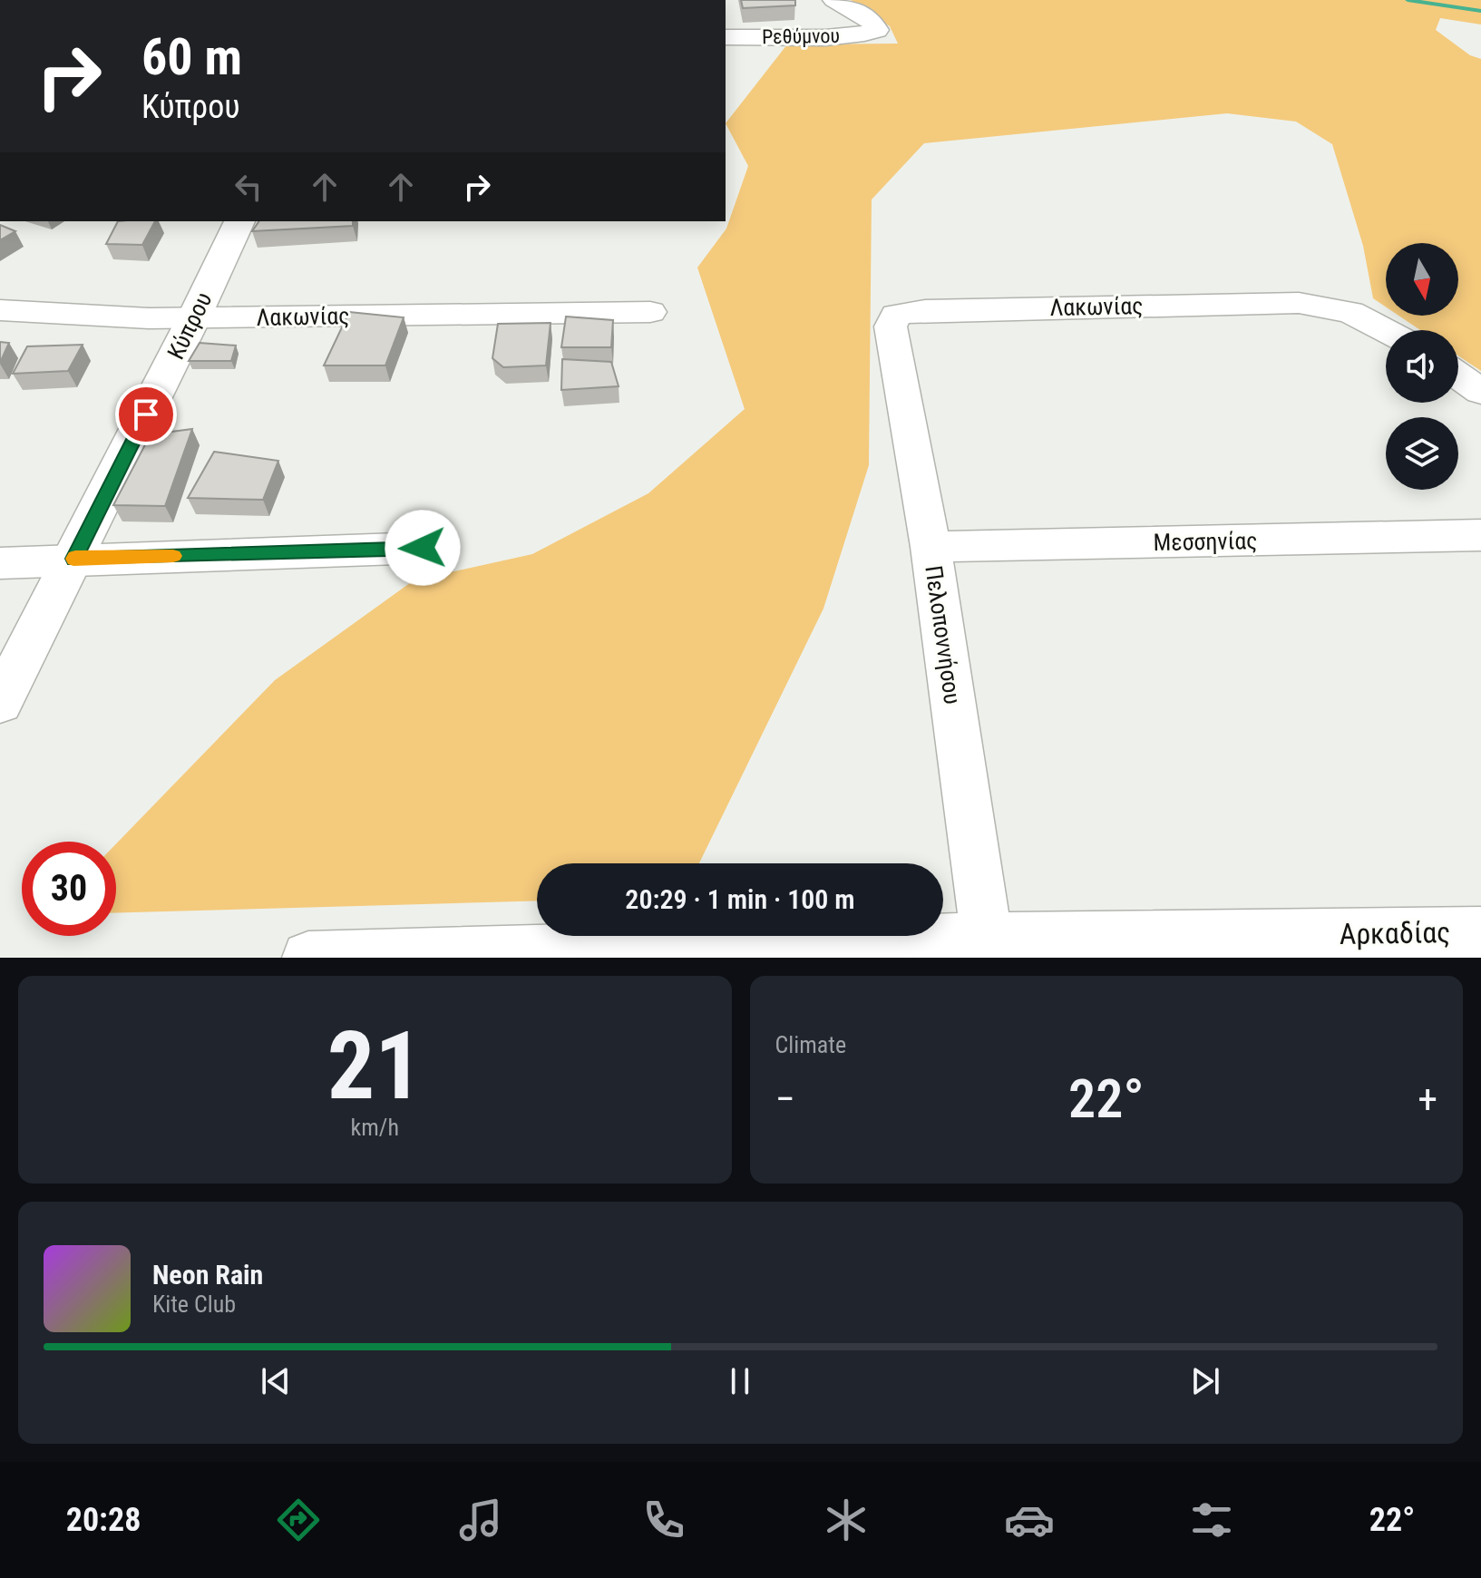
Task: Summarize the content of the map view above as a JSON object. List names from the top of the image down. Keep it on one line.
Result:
{"streets":{"street":["Ρεθύμνου","Λακωνίας","Κύπρου","Μεσσηνίας","Πελοποννήσου","Αρκαδίας"]},"crossings":[["Λακωνίας","Κύπρου"],["Λακωνίας","Πελοποννήσου"],["Μεσσηνίας","Πελοποννήσου"],["Πελοποννήσου","Αρκαδίας"]],"north":"bottom","page":{"turn":["60 m","Κύπρου"],"limit":"30","trip":"20:29 · 1 min · 100 m","tile":[["21","km/h"],"Climate"],"heat":["−","22°","+"],"song":["Neon Rain","Kite Club"],"tabs":["20:28","22°"]}}
